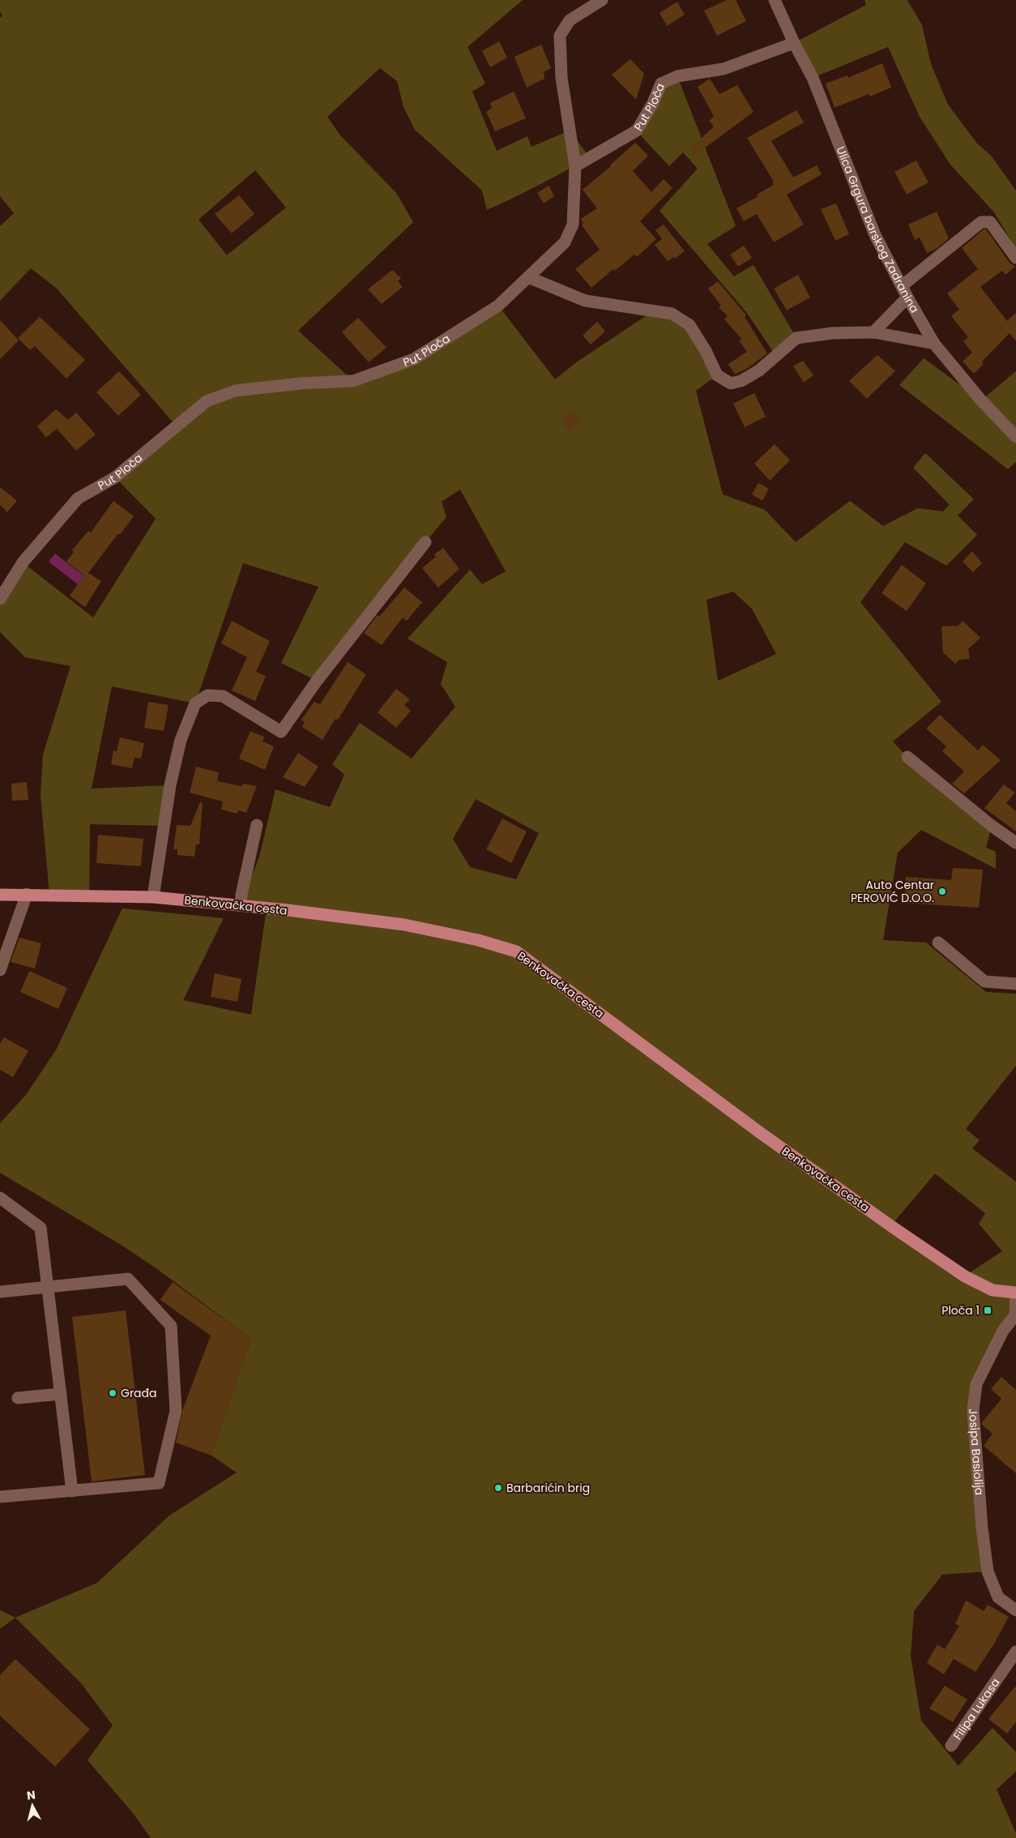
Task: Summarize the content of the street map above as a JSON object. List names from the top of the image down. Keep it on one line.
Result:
{"streets":{"main road":["Benkovačka cesta"],"street":["Put Ploča","Ulica Grgura barskog Zadranina","Josipa Basiolija","Filipa Lukasa"]},"crossings":[["Put Ploča","Ulica Grgura barskog Zadranina"],["Benkovačka cesta","Josipa Basiolija"]],"places":{"other":["Auto Centar PEROVIĆ D.O.O.","Građa","Barbarićin brig"],"transit":["Ploča 1"]},"north":"top"}
